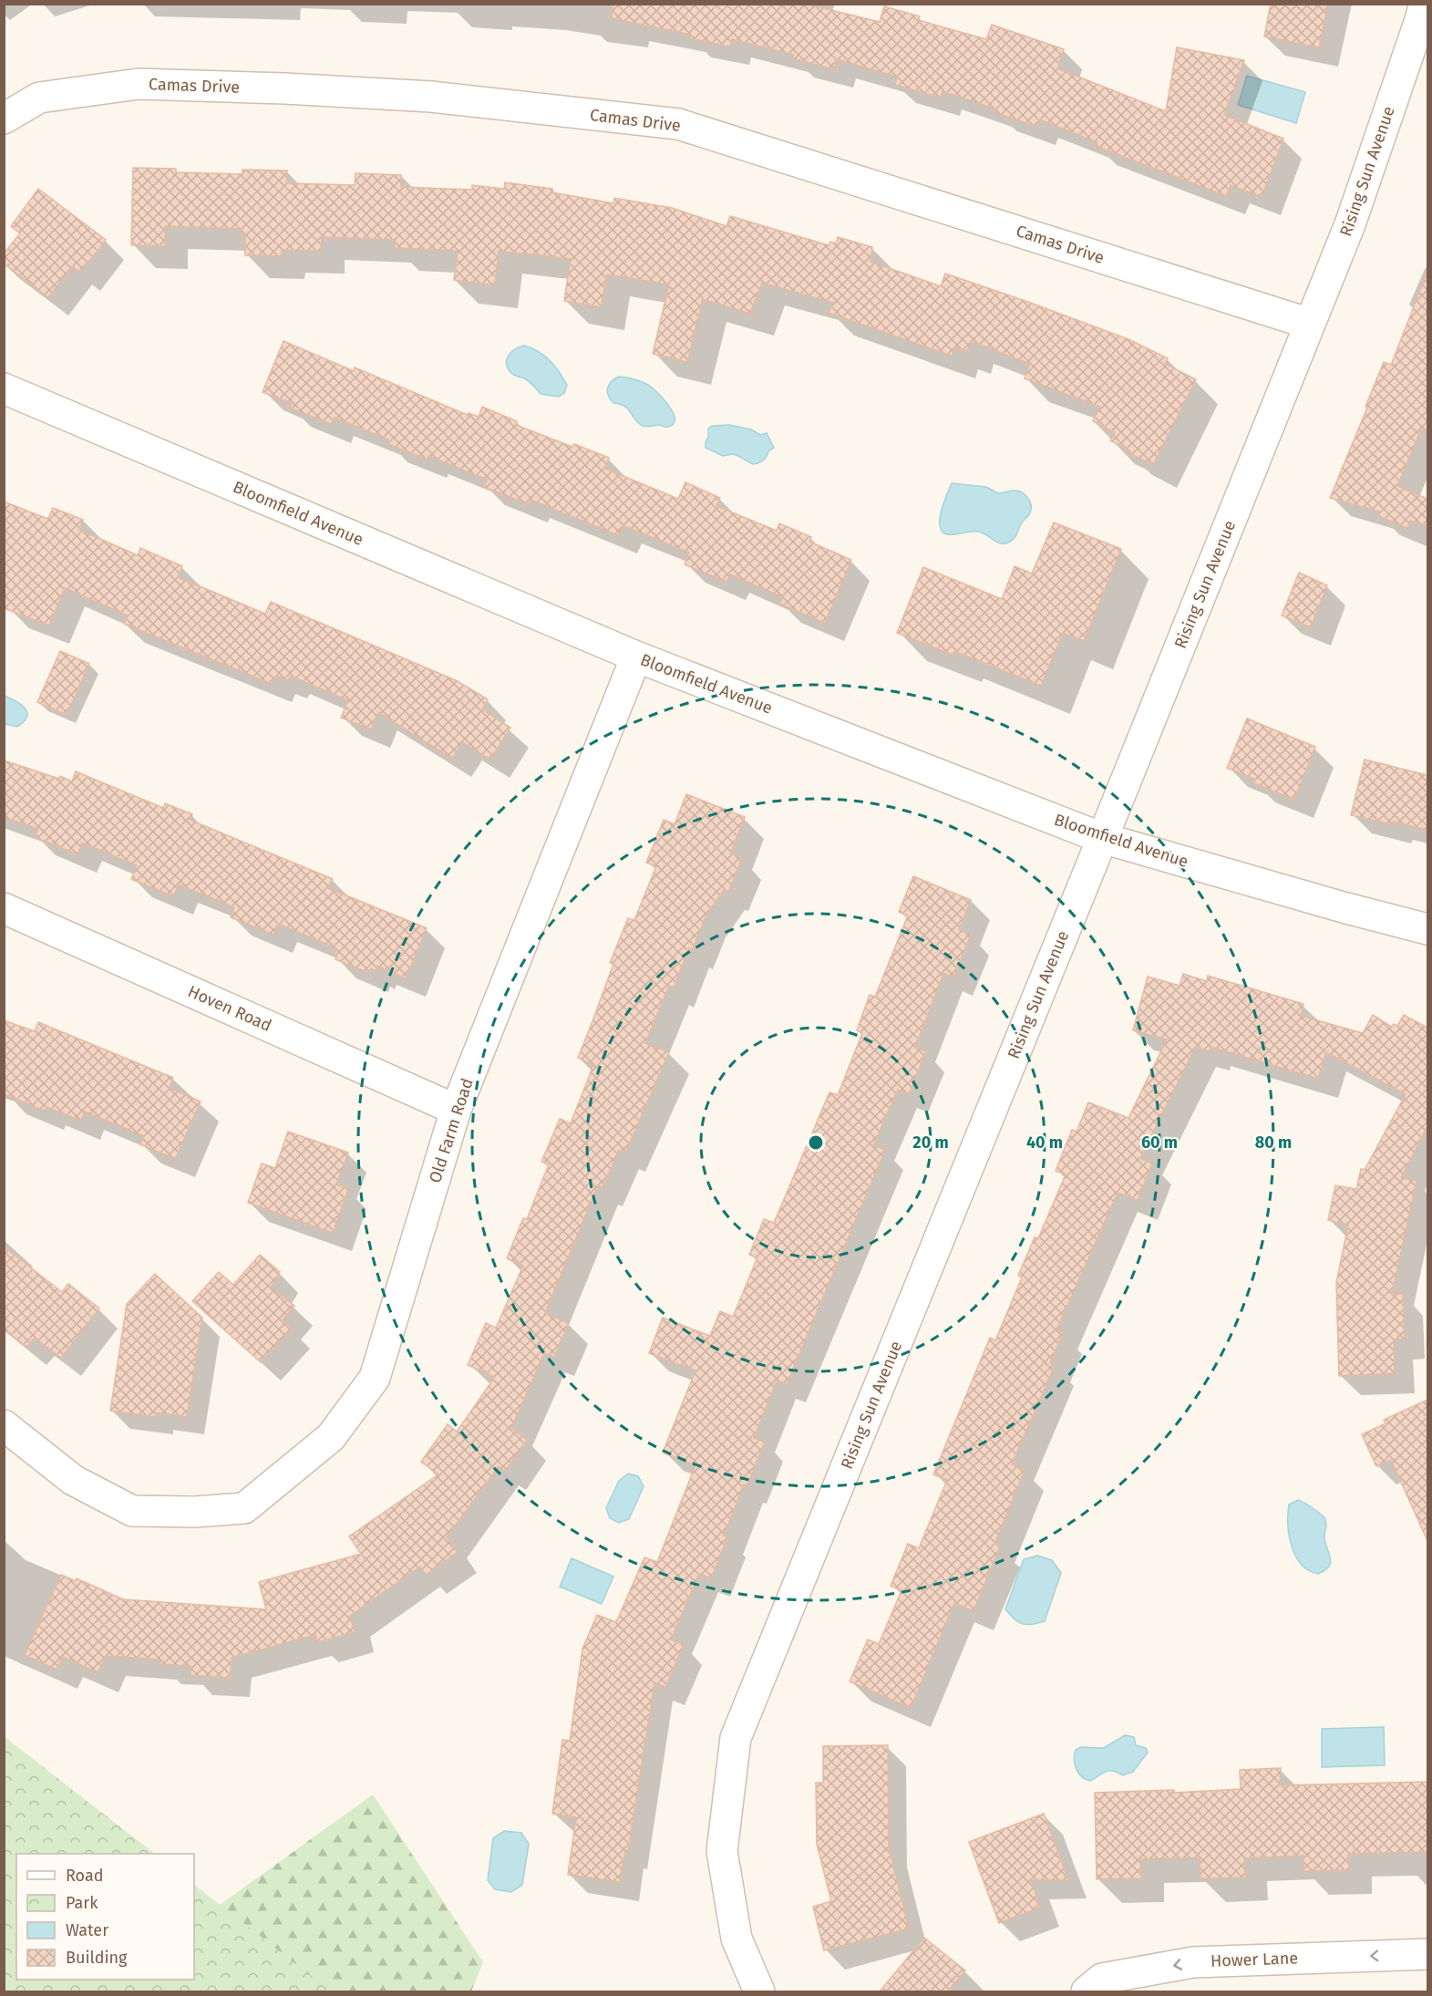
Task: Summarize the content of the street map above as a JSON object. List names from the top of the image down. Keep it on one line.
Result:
{"streets":{"street":["Camas Drive","Rising Sun Avenue","Bloomfield Avenue","Hoven Road","Old Farm Road","Hower Lane"]},"crossings":[["Camas Drive","Rising Sun Avenue"],["Rising Sun Avenue","Bloomfield Avenue"],["Bloomfield Avenue","Old Farm Road"],["Hoven Road","Old Farm Road"]],"one_way":["Hower Lane"],"legend":["Road","Park","Water","Building"],"rings":["20 m","40 m","60 m","80 m"]}
